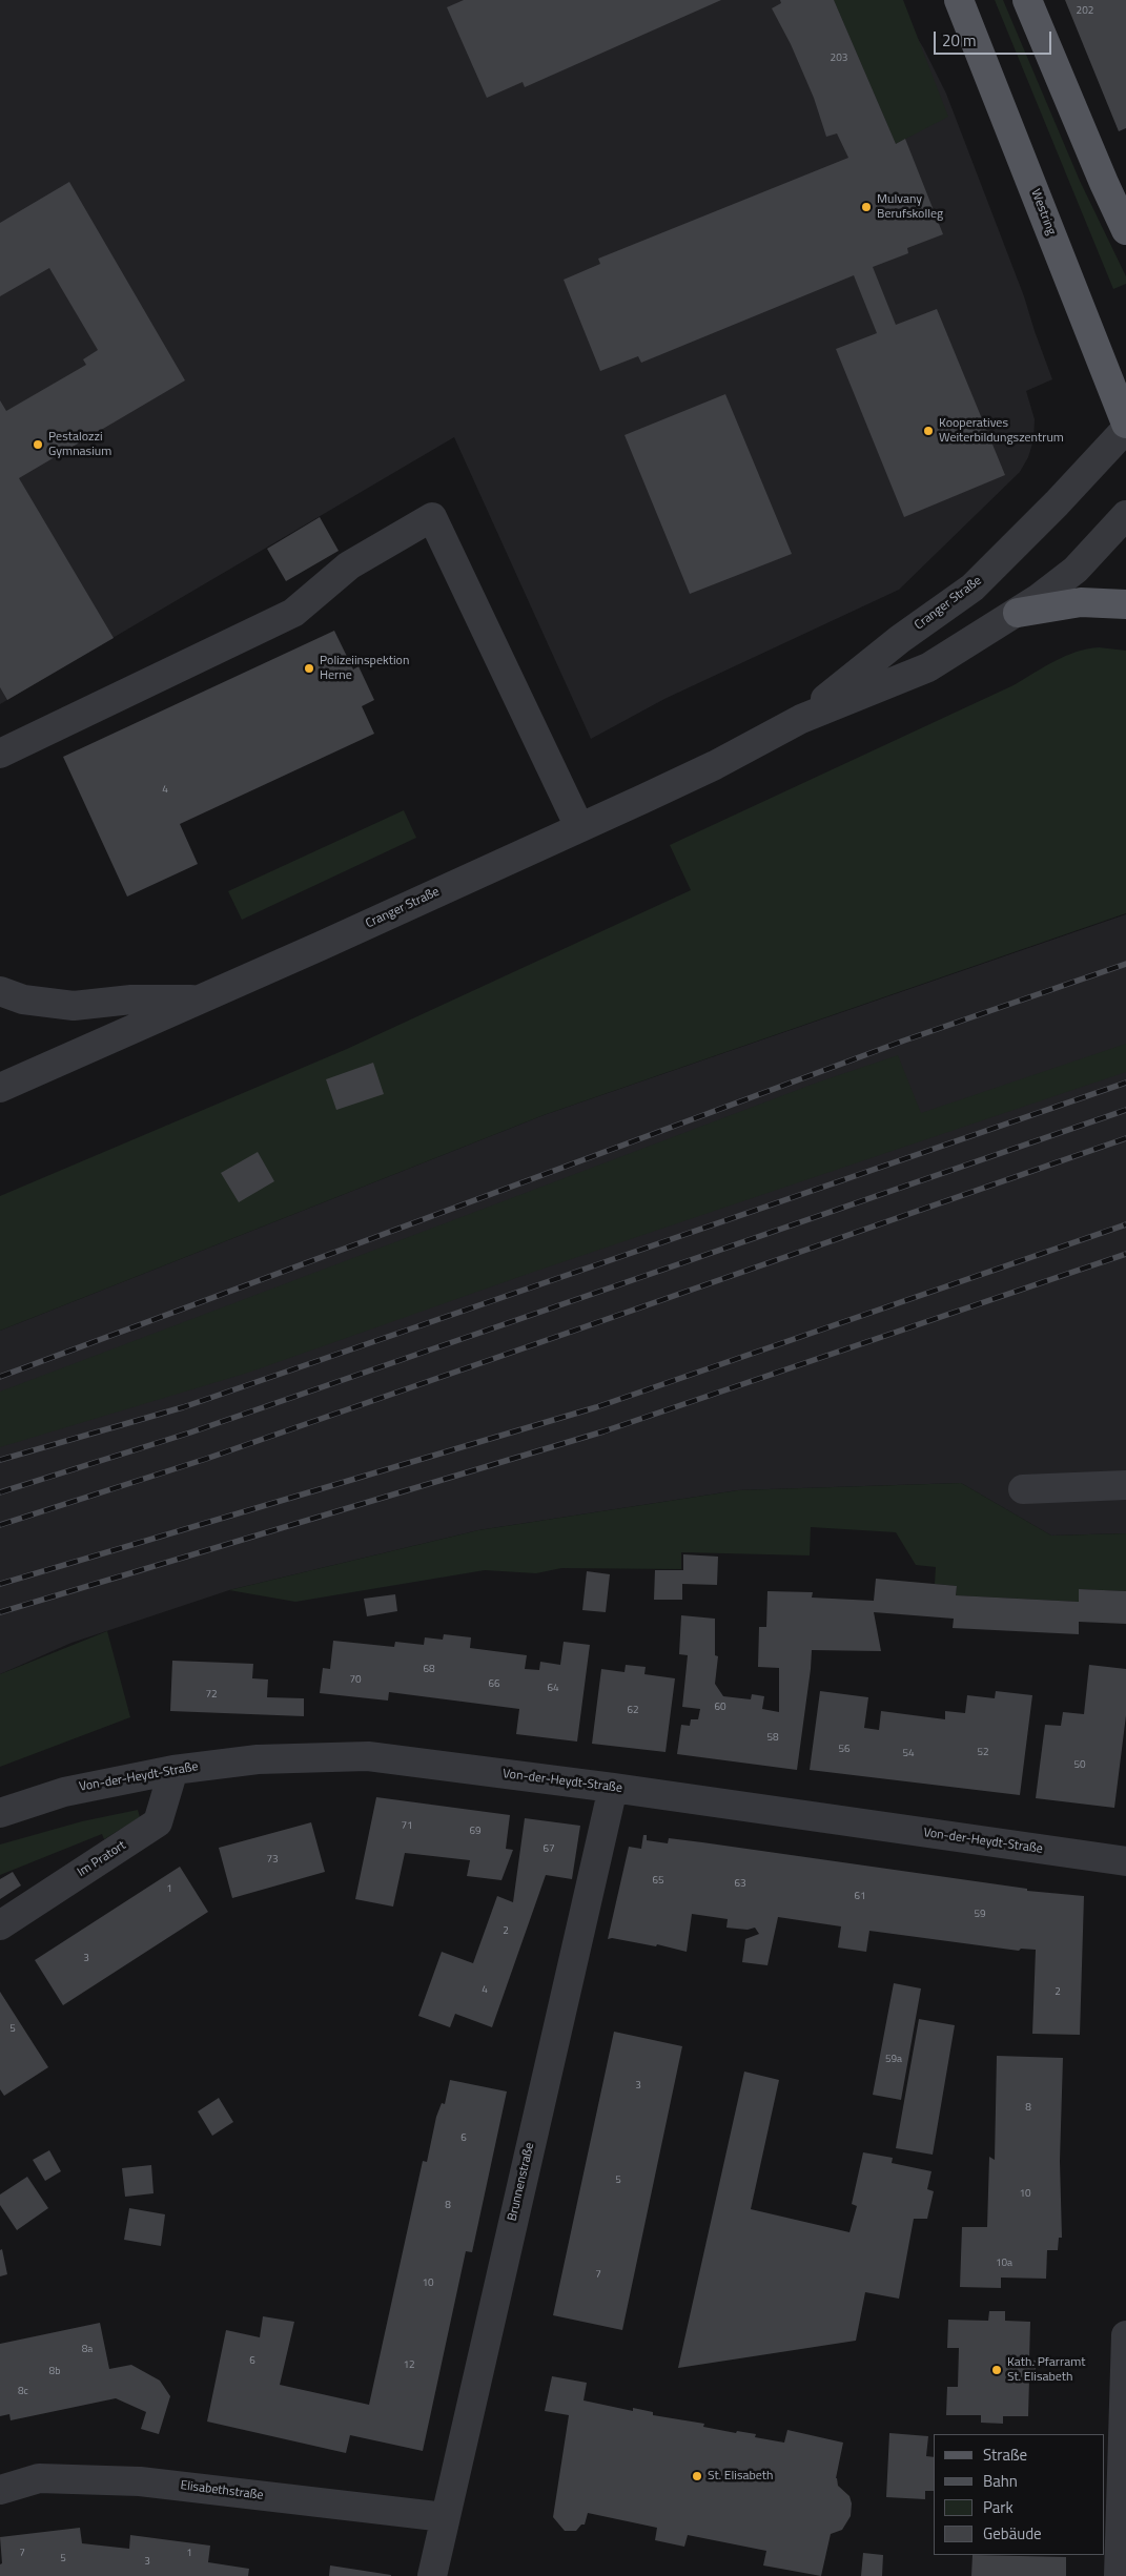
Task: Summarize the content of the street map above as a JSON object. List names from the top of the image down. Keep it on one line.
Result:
{"streets":{"main road":["Westring"],"street":["Cranger Straße","Von-der-Heydt-Straße","Im Pratort","Brunnenstraße","Elisabethstraße"]},"crossings":[["Von-der-Heydt-Straße","Im Pratort"],["Von-der-Heydt-Straße","Brunnenstraße"],["Brunnenstraße","Elisabethstraße"]],"places":["Mulvany Berufskolleg","Kooperatives Weiterbildungszentrum","Pestalozzi Gymnasium","Polizeiinspektion Herne","Kath. Pfarramt St. Elisabeth","St. Elisabeth"],"house_numbers":["202","203","4","68","70","66","64","72","60","62","58","56","52","54","50","71","69","67","73","65","63","1","61","59","2","3","4","2","5","59a","3","8","6","5","10","8","10a","7","10","8a","6","12","8b","8c","7","1","5","3"],"legend":["Straße","Bahn","Park","Gebäude"],"scale_bar":"20 m"}
